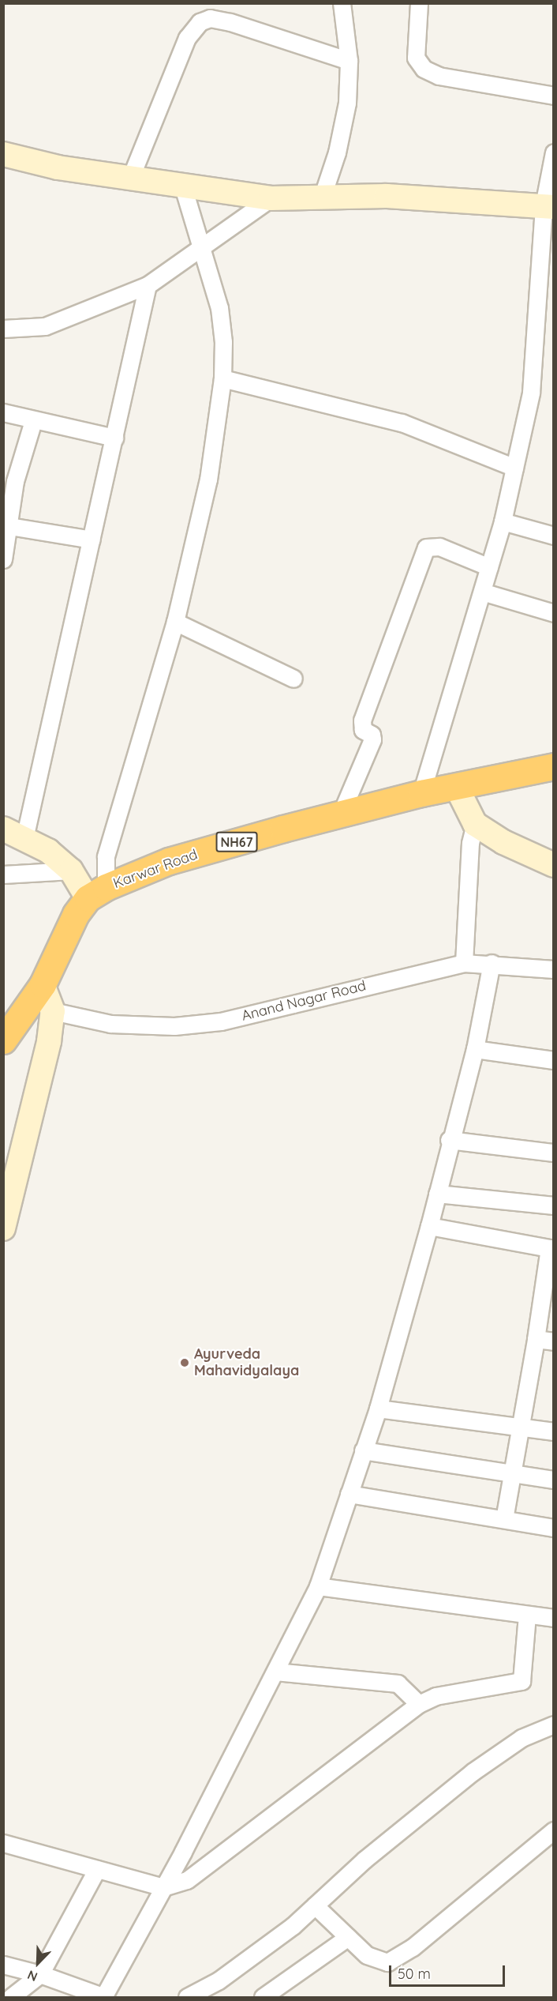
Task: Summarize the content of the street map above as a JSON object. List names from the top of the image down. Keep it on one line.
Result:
{"streets":{"highway":["NH67","Karwar Road"],"street":["Anand Nagar Road"]},"places":["Ayurveda Mahavidyalaya"],"scale_bar":"50 m","north":"bottom left"}
